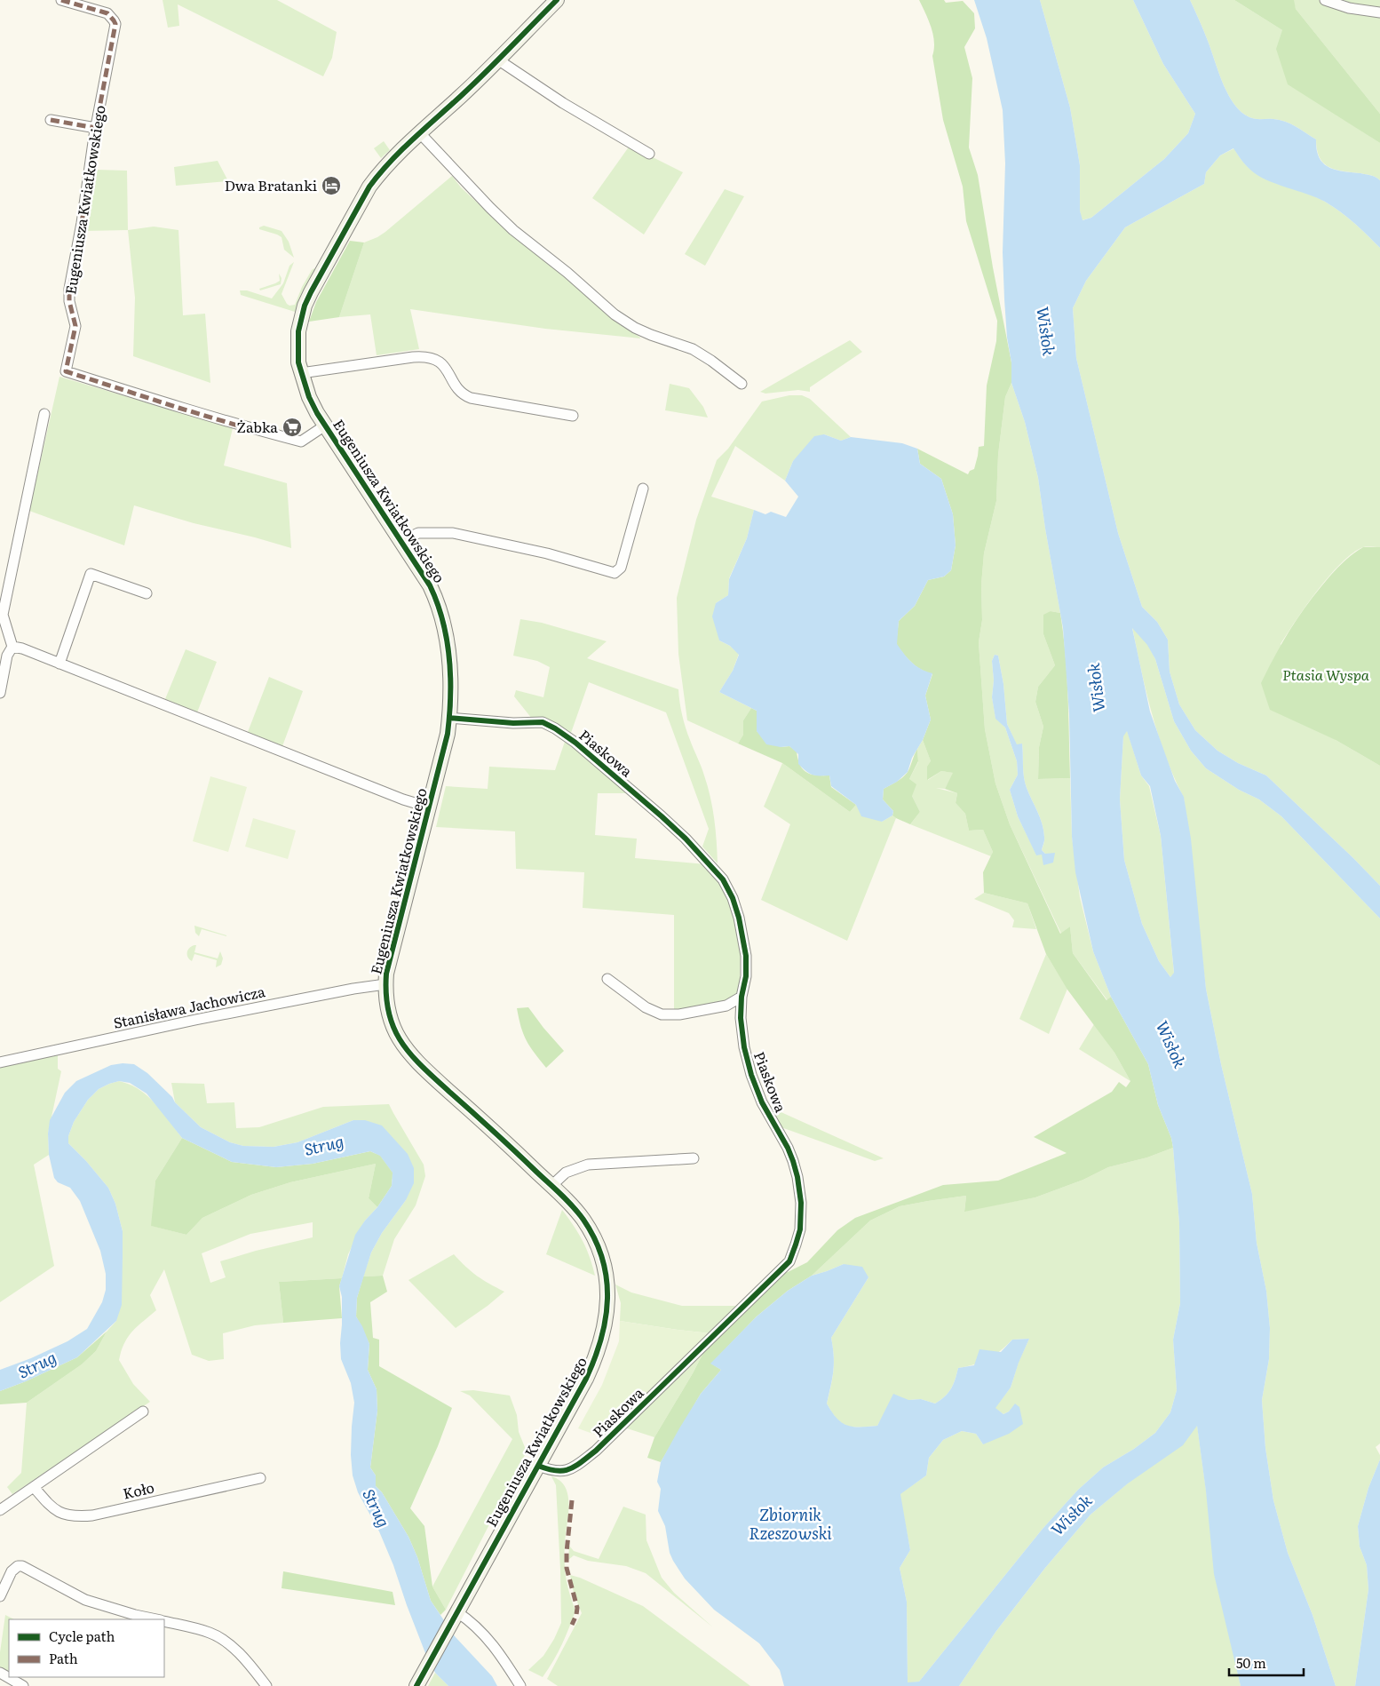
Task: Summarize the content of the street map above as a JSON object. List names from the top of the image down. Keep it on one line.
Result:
{"streets":{"street":["Eugeniusza Kwiatkowskiego","Piaskowa","Stanisława Jachowicza","Koło"]},"crossings":[["Eugeniusza Kwiatkowskiego","Piaskowa"],["Eugeniusza Kwiatkowskiego","Stanisława Jachowicza"]],"water":["Wisłok","Strug","Zbiornik Rzeszowski"],"parks":["Ptasia Wyspa"],"places":{"hotel":["Dwa Bratanki"],"supermarket":["Żabka"]},"legend":["Cycle path","Path"],"scale_bar":"50 m"}
